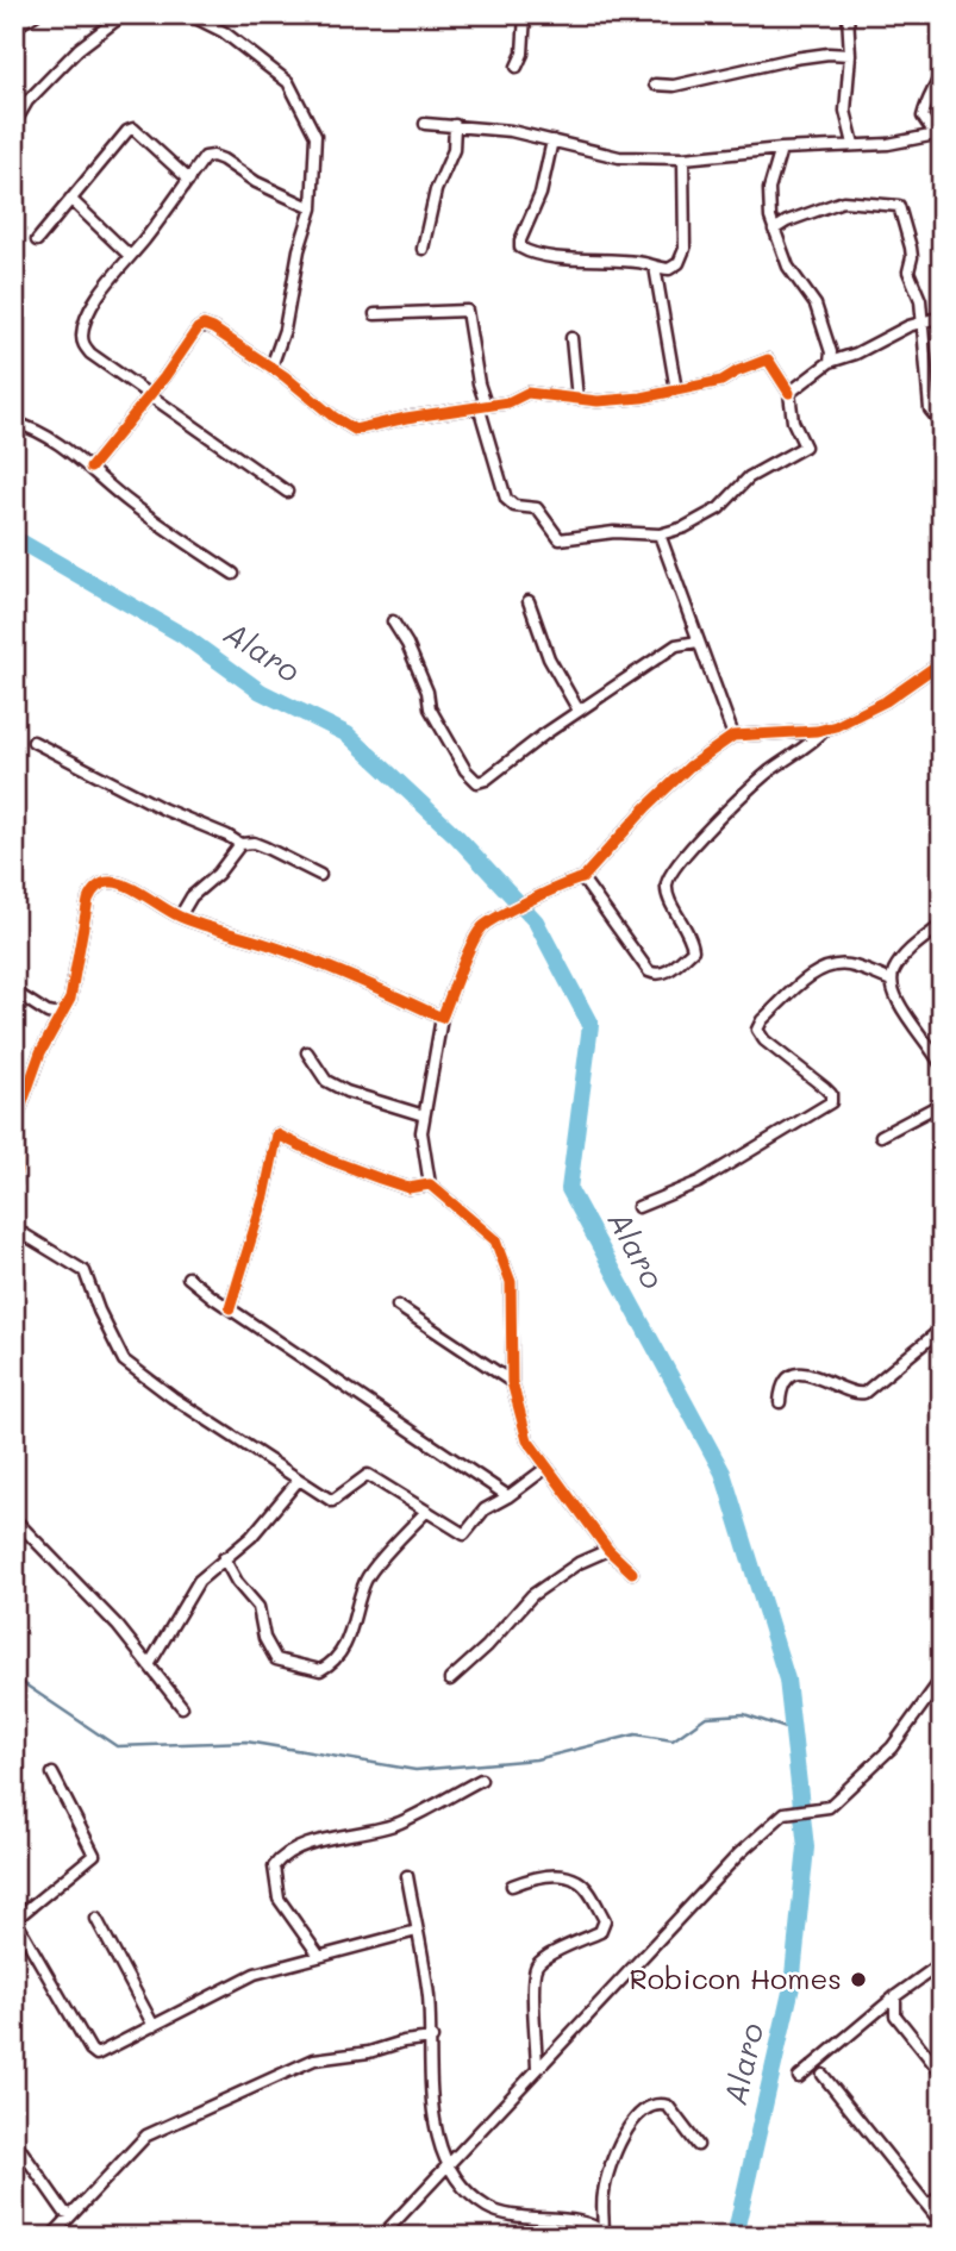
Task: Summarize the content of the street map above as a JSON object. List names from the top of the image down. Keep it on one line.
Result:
{"water":["Alaro"],"places":["Robicon Homes"]}
